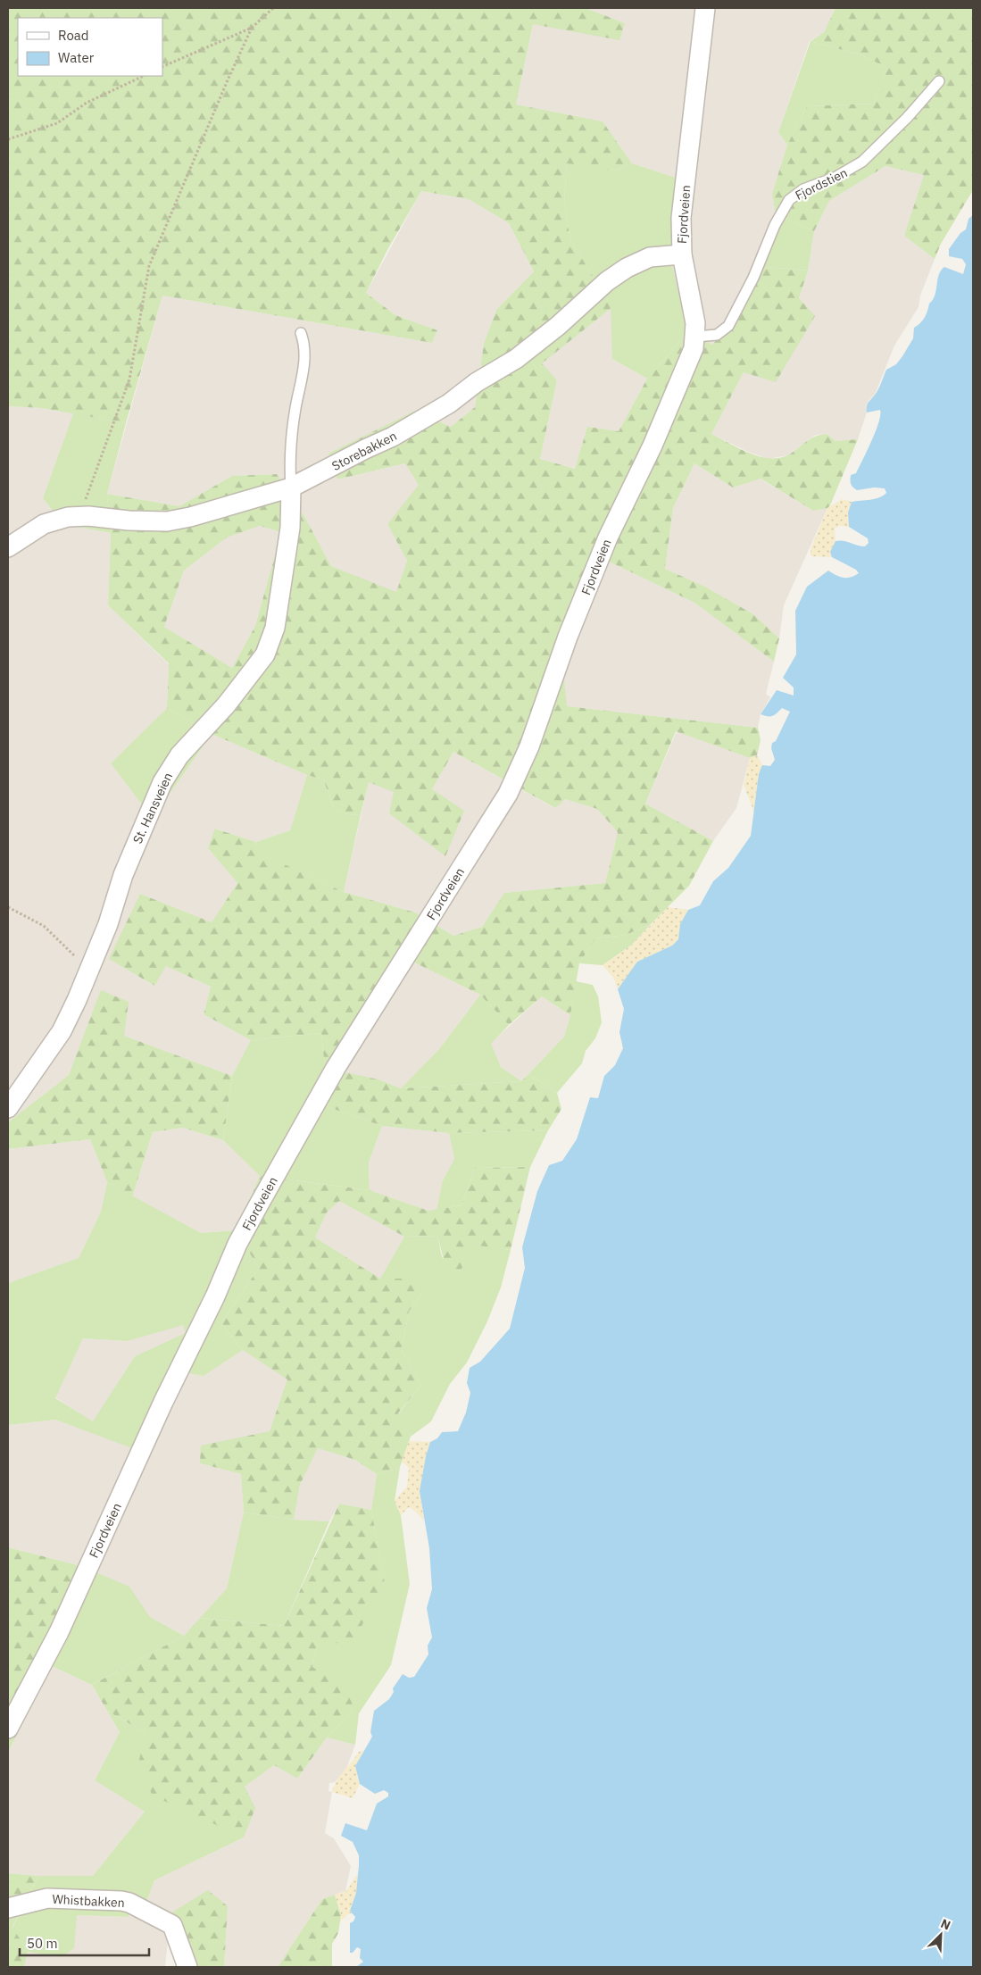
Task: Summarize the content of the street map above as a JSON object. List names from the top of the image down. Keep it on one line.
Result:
{"streets":{"street":["Fjordveien","Storebakken","St. Hansveien","Whistbakken"],"lane":["Fjordstien"]},"crossings":[["Fjordstien","Fjordveien"],["Fjordveien","Storebakken"],["Storebakken","St. Hansveien"]],"legend":["Road","Water"],"scale_bar":"50 m","north":"top right"}
